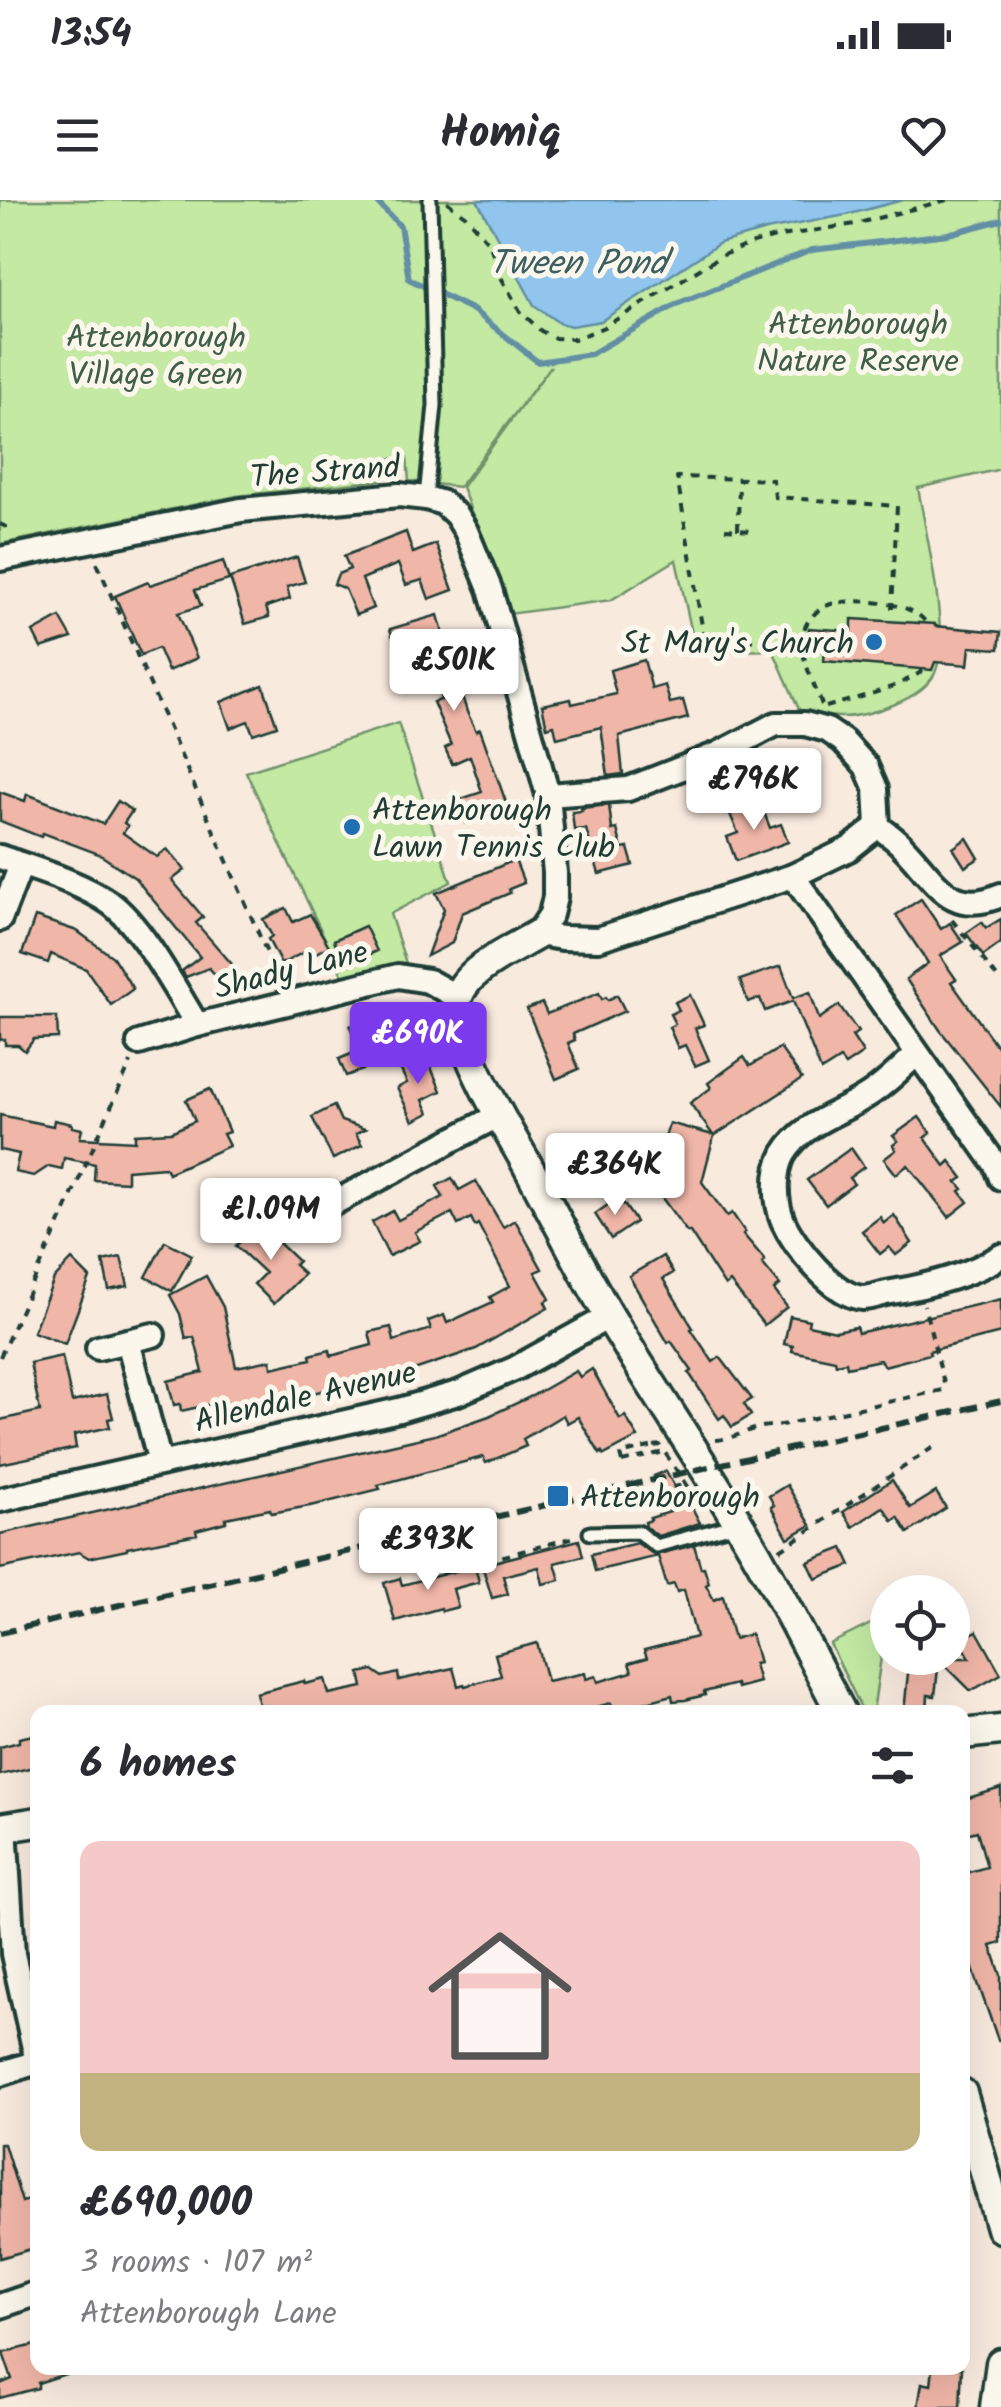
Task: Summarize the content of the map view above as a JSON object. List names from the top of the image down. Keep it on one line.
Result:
{"streets":{"street":["The Strand","Shady Lane","Allendale Avenue"]},"water":["Tween Pond"],"parks":["Attenborough Nature Reserve","Attenborough Village Green"],"places":{"other":["St Mary's Church","Attenborough Lawn Tennis Club"],"transit":["Attenborough"]},"page":{"status":"13:54","header":"Homiq","price":["£501K","£796K","£690K","£364K","£1.09M","£393K"],"heading":"6 homes","list":[{"name":"£690,000","note":"3 rooms · 107 m² · Attenborough Lane"}]}}
